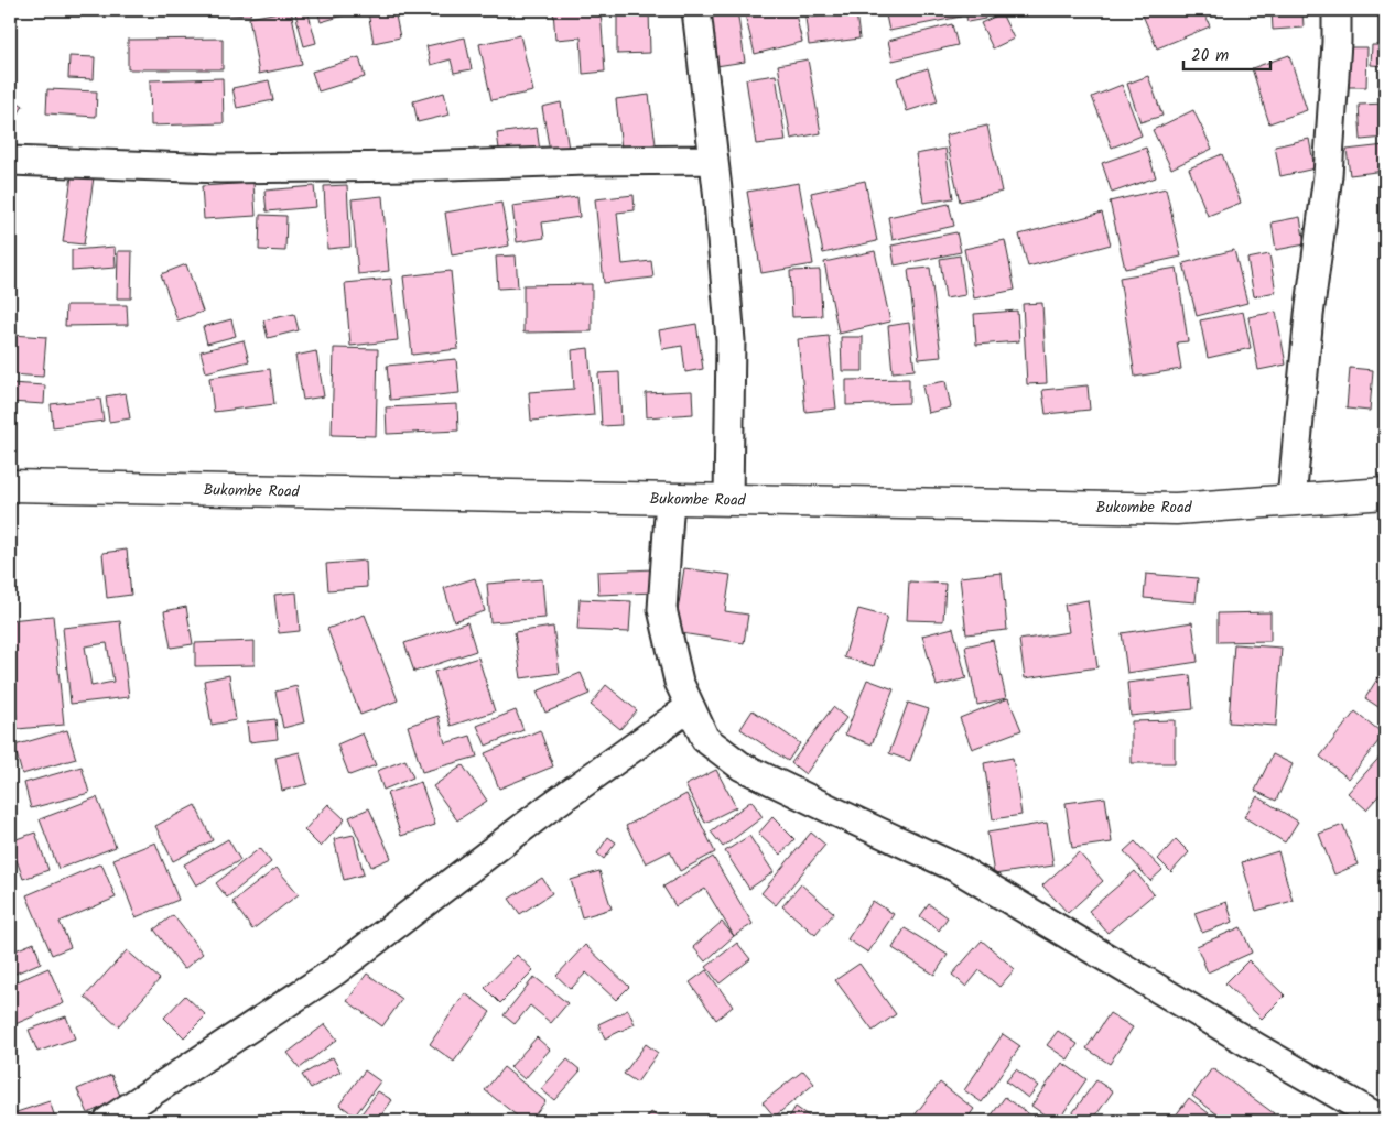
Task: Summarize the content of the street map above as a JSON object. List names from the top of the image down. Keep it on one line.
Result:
{"streets":{"main road":["Bukombe Road"]},"scale_bar":"20 m"}
